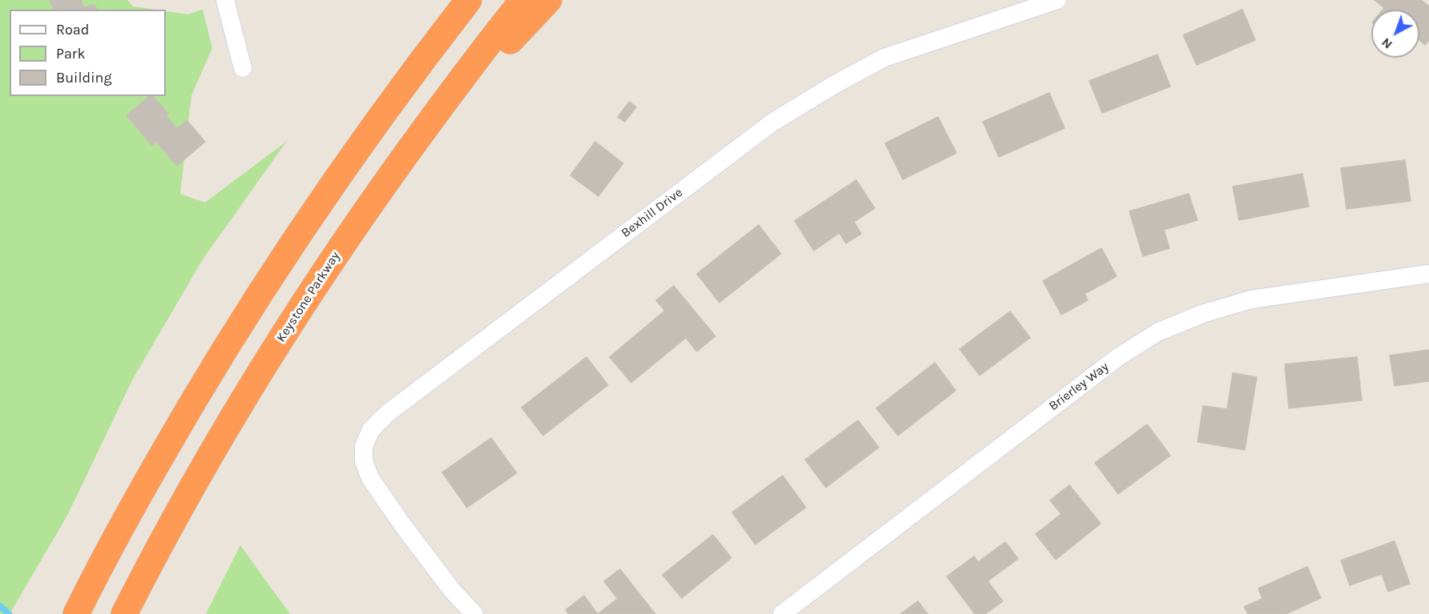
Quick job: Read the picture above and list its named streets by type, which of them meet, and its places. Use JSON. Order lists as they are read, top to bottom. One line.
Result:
{"streets":{"highway":["Keystone Parkway"],"street":["Bexhill Drive","Brierley Way"]},"legend":["Road","Park","Building"],"north":"bottom left"}
